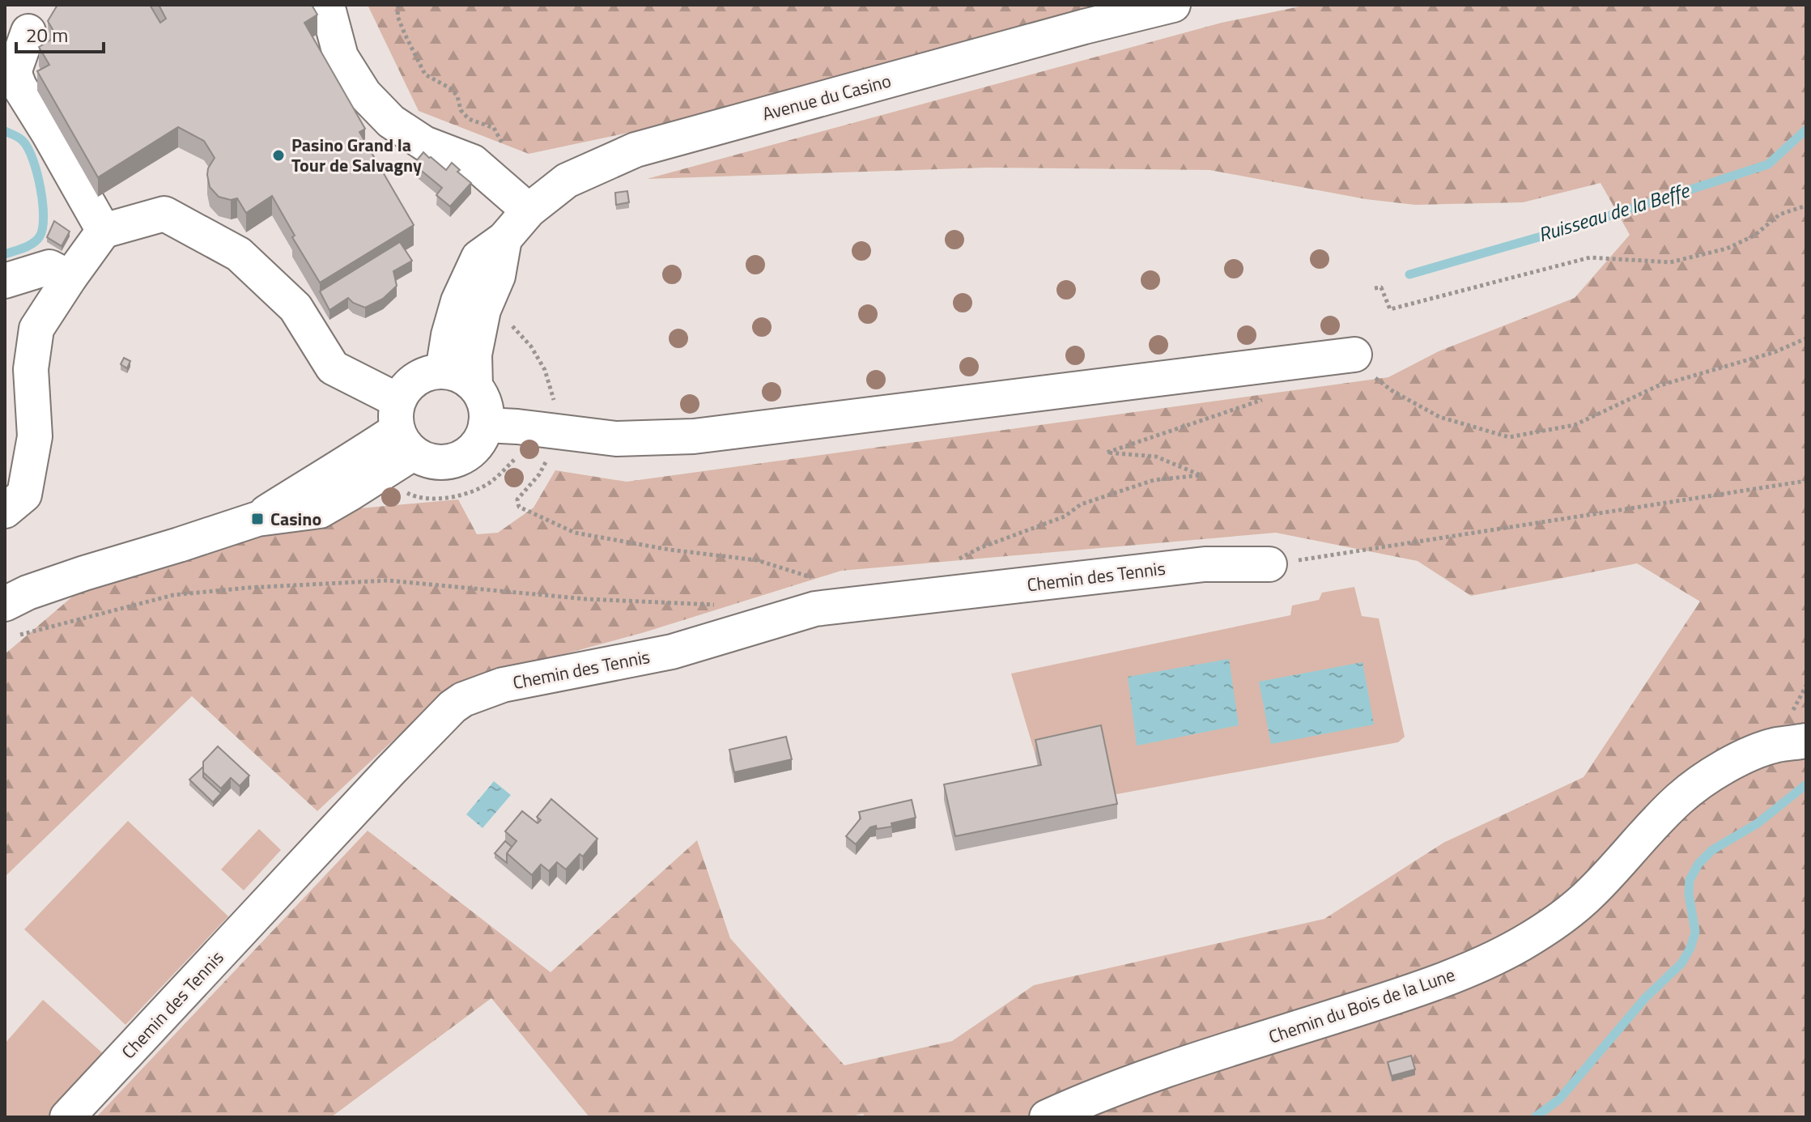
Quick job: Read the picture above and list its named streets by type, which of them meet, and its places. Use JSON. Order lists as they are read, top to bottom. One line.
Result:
{"streets":{"street":["Avenue du Casino","Chemin des Tennis","Chemin du Bois de la Lune"]},"water":["Ruisseau de la Beffe"],"places":{"other":["Pasino Grand la Tour de Salvagny"],"transit":["Casino"]},"scale_bar":"20 m"}
